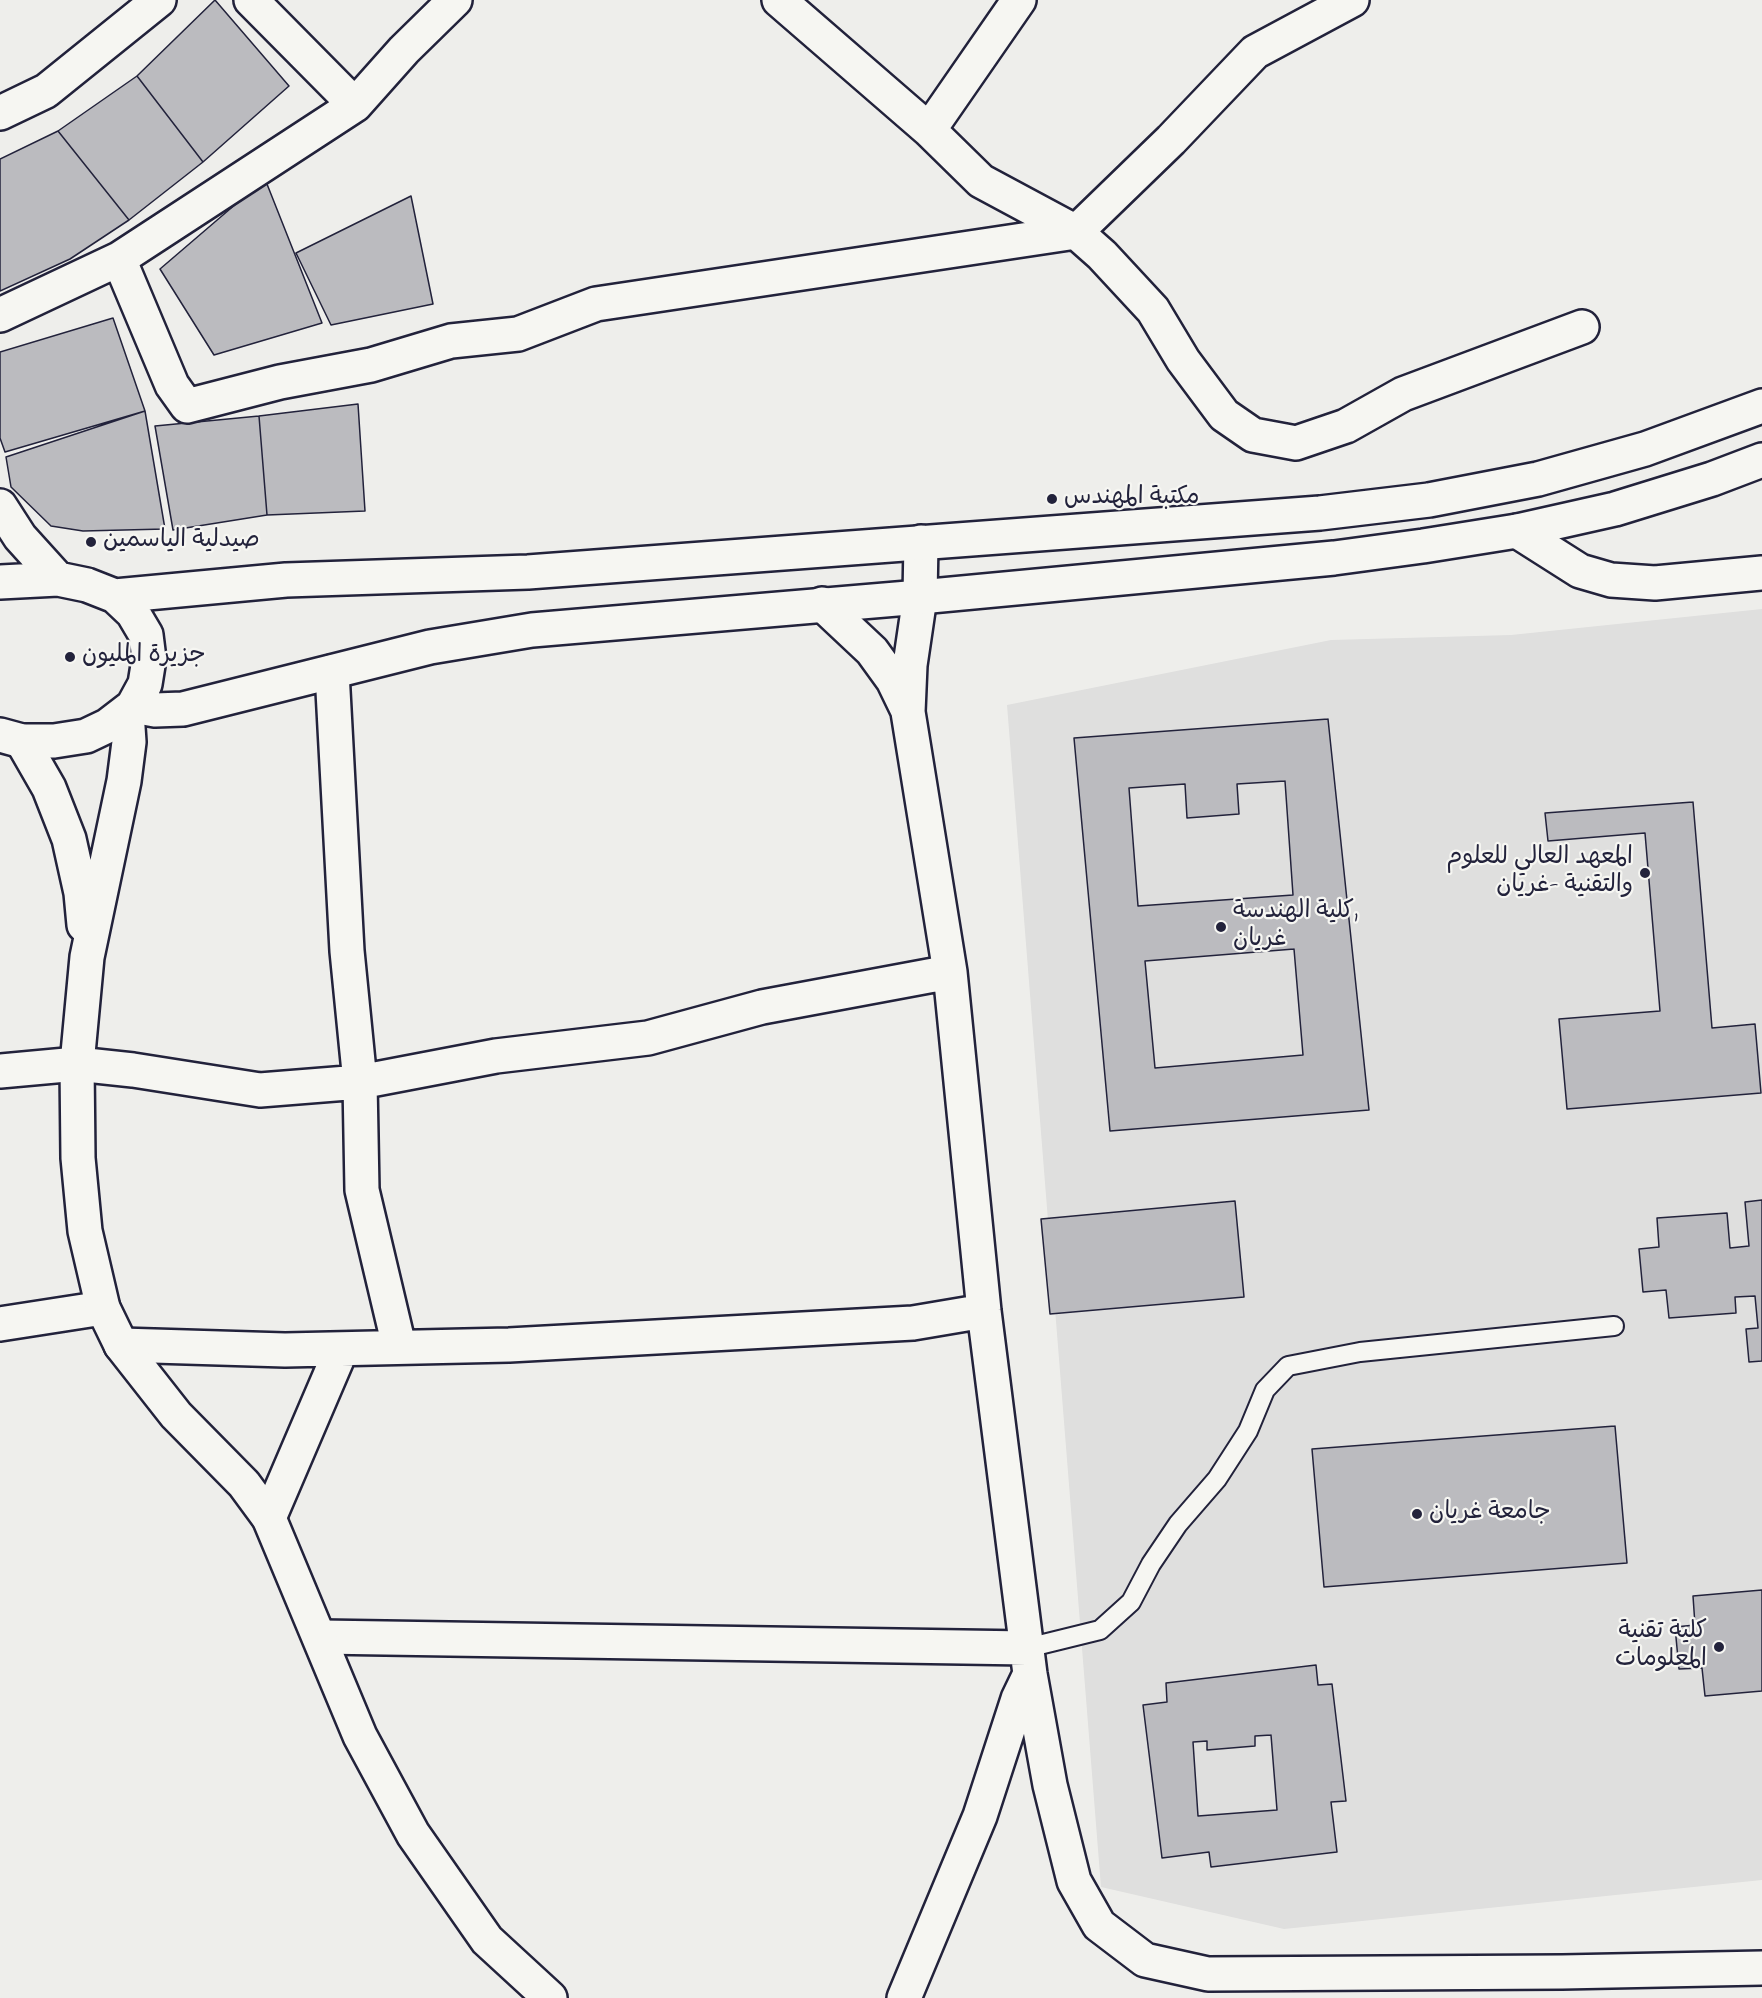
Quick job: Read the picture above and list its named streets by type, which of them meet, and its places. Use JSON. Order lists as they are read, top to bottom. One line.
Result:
{"places":["مكتبة المهندس","صيدلية الياسمين","جزيرة المليون","المعهد العالي للعلوم والتقنية -غريان","كلية الهندسة, غريان","جامعة غريان","كلية تقنية المعلومات"]}
